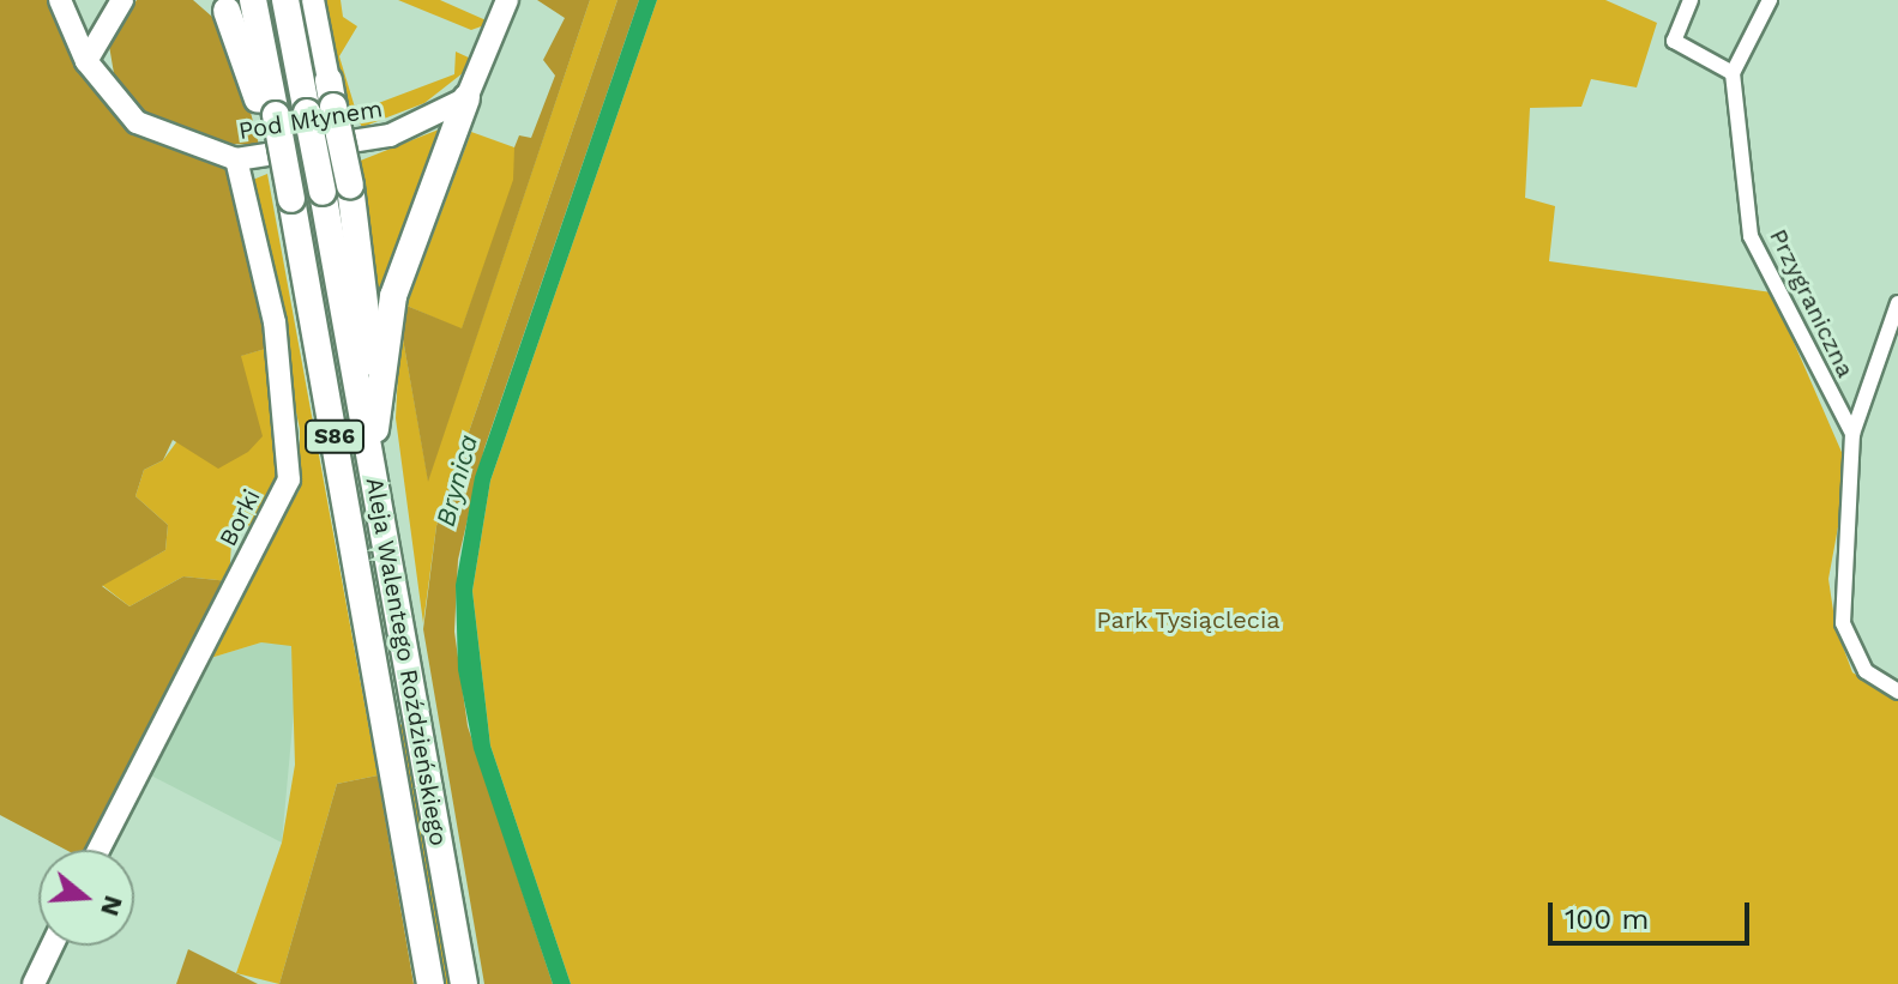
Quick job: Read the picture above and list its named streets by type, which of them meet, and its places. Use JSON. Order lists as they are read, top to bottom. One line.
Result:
{"streets":{"highway":["S86","Aleja Walentego Roździeńskiego"],"street":["Pod Młynem","Przygraniczna","Borki"]},"crossings":[["Pod Młynem","Borki"]],"water":["Brynica"],"parks":["Park Tysiąclecia"],"scale_bar":"100 m","north":"right"}
